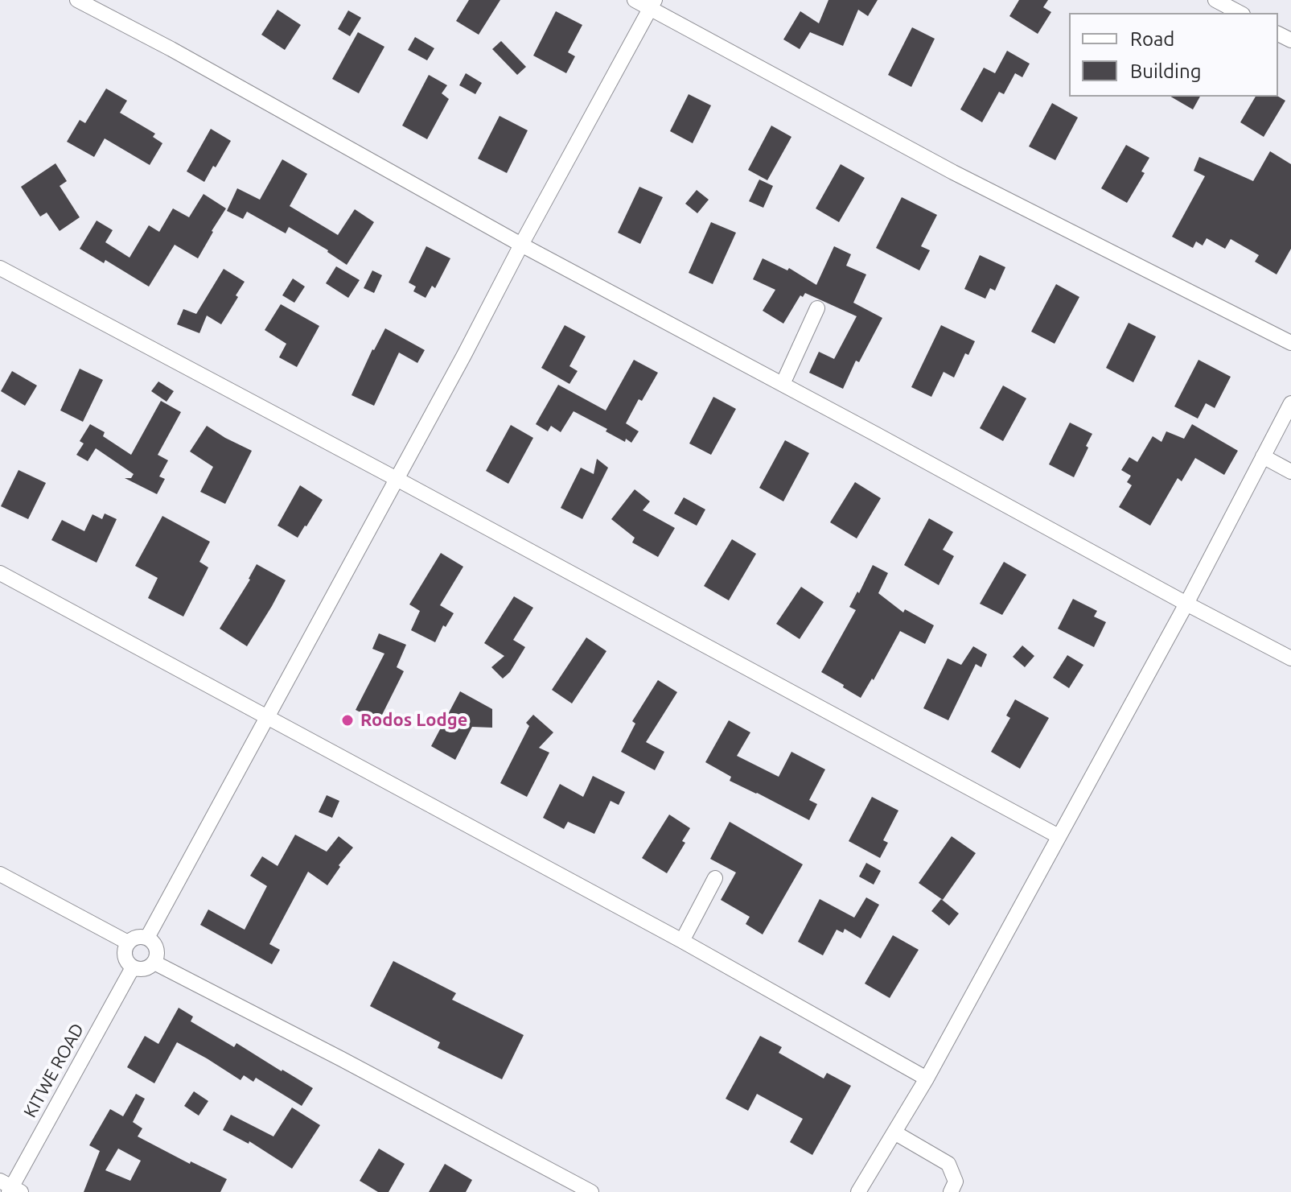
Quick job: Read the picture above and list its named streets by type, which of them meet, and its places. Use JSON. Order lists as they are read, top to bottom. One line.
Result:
{"streets":{"street":["KITWE ROAD"]},"places":["Rodos Lodge"],"legend":["Road","Building"]}
